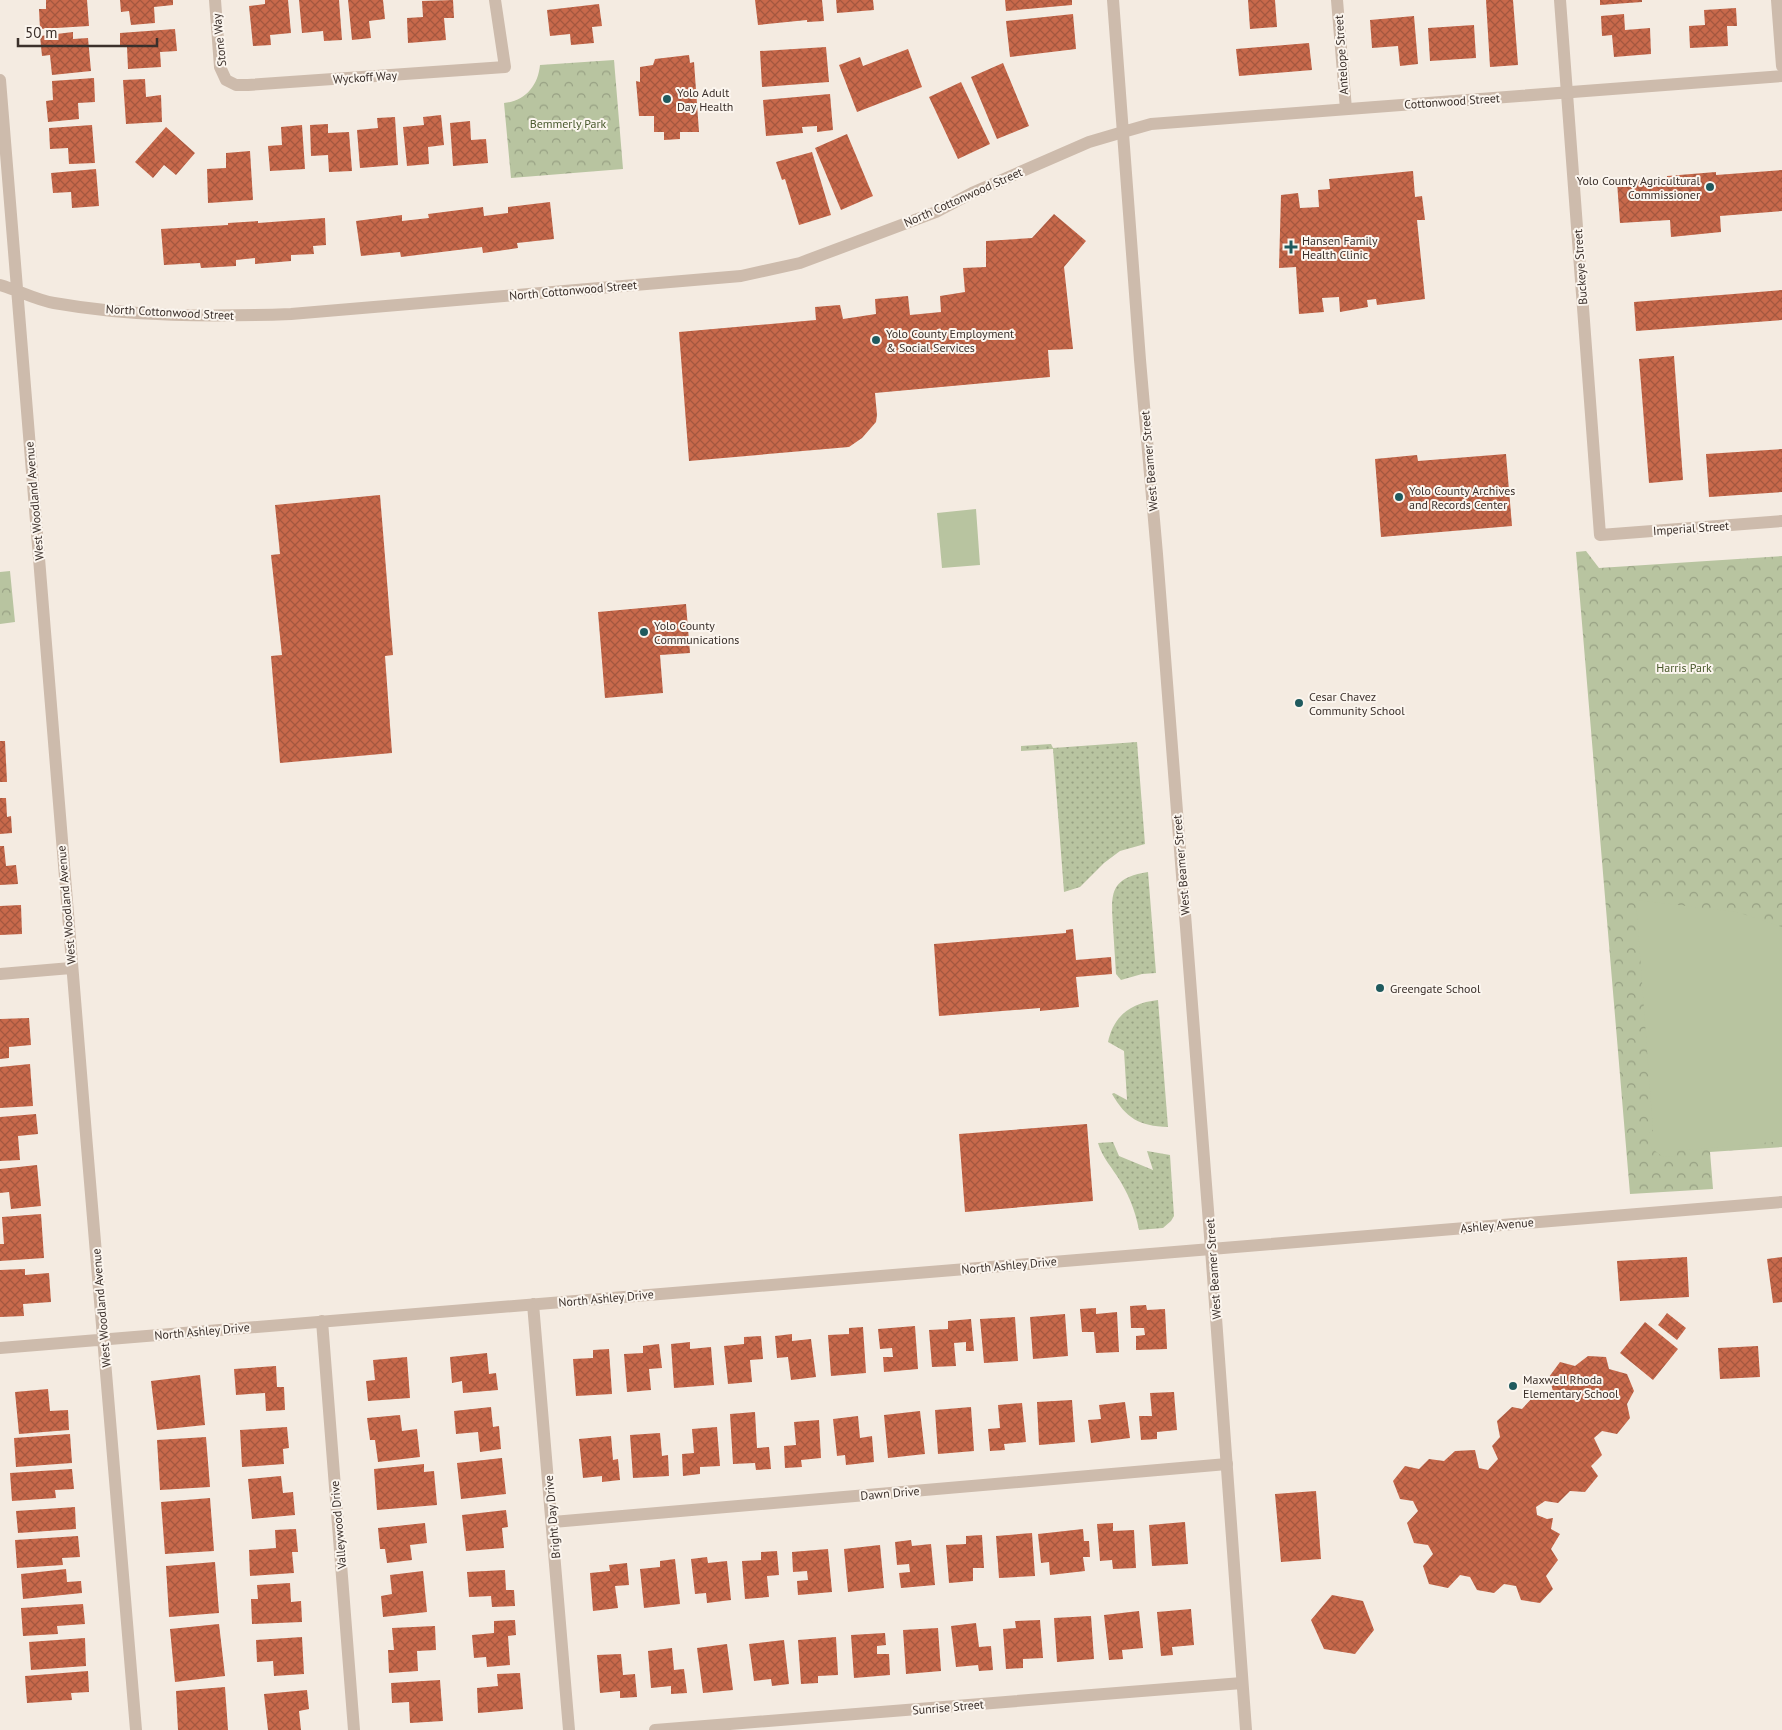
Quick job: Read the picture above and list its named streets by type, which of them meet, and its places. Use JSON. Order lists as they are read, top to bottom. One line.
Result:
{"streets":{"street":["Stone Way","Antelope Street","Wyckoff Way","Cottonwood Street","North Cottonwood Street","Buckeye Street","West Beamer Street","West Woodland Avenue","Imperial Street","Ashley Avenue","North Ashley Drive","Dawn Drive","Bright Day Drive","Valleywood Drive","Sunrise Street"]},"crossings":[["Stone Way","Wyckoff Way"],["Antelope Street","Cottonwood Street"],["Cottonwood Street","North Cottonwood Street"],["Cottonwood Street","Buckeye Street"],["Cottonwood Street","West Beamer Street"],["North Cottonwood Street","West Beamer Street"],["North Cottonwood Street","West Woodland Avenue"],["Buckeye Street","Imperial Street"],["West Beamer Street","Ashley Avenue"],["West Beamer Street","North Ashley Drive"],["West Beamer Street","Dawn Drive"],["West Beamer Street","Sunrise Street"],["West Woodland Avenue","North Ashley Drive"],["Ashley Avenue","North Ashley Drive"],["North Ashley Drive","Bright Day Drive"],["North Ashley Drive","Valleywood Drive"],["Dawn Drive","Bright Day Drive"]],"parks":["Bemmerly Park","Harris Park"],"places":{"other":["Yolo Adult Day Health","Yolo County Agricultural Commissioner","Yolo County Employment & Social Services","Yolo County Archives and Records Center","Yolo County Communications","Cesar Chavez Community School","Greengate School","Maxwell Rhoda Elementary School"],"health":["Hansen Family Health Clinic"]},"scale_bar":"50 m"}
